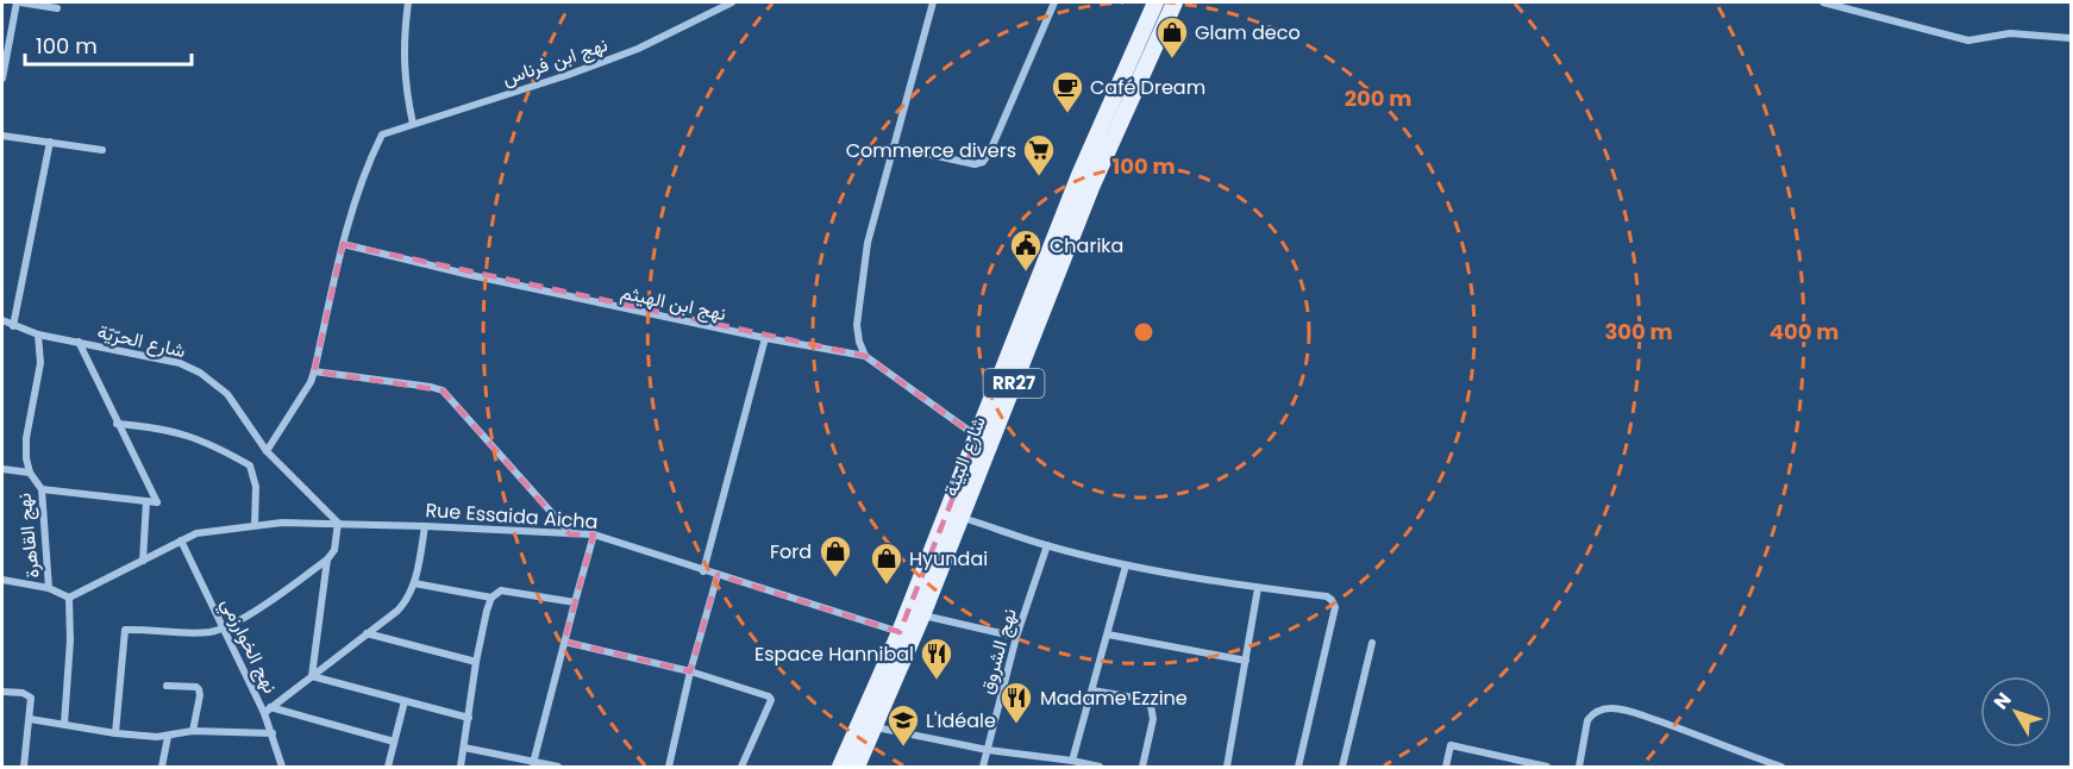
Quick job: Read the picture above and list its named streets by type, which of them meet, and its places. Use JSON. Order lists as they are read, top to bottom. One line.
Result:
{"streets":{"main road":["RR27","شارع البيئة"],"street":["نهج ابن فرناس","نهج ابن الهيثم","شارع الحرّيّة","Rue Essaida Aicha","نهج القاهرة","نهج الخوارزمي","نهج الشروق"]},"crossings":[["نهج ابن فرناس","نهج ابن الهيثم"],["نهج ابن الهيثم","شارع البيئة"],["شارع الحرّيّة","Rue Essaida Aicha"],["شارع الحرّيّة","نهج القاهرة"],["شارع البيئة","Rue Essaida Aicha"],["Rue Essaida Aicha","نهج القاهرة"],["Rue Essaida Aicha","نهج الخوارزمي"]],"places":{"shop":["Glam deco","Ford","Hyundai"],"cafe":["Café Dream"],"supermarket":["Commerce divers"],"public building":["Charika"],"restaurant":["Espace Hannibal","Madame Ezzine"],"school or university":["L'Idéale"]},"scale_bar":"100 m","north":"top left","rings":["200 m","100 m","300 m","400 m"]}
